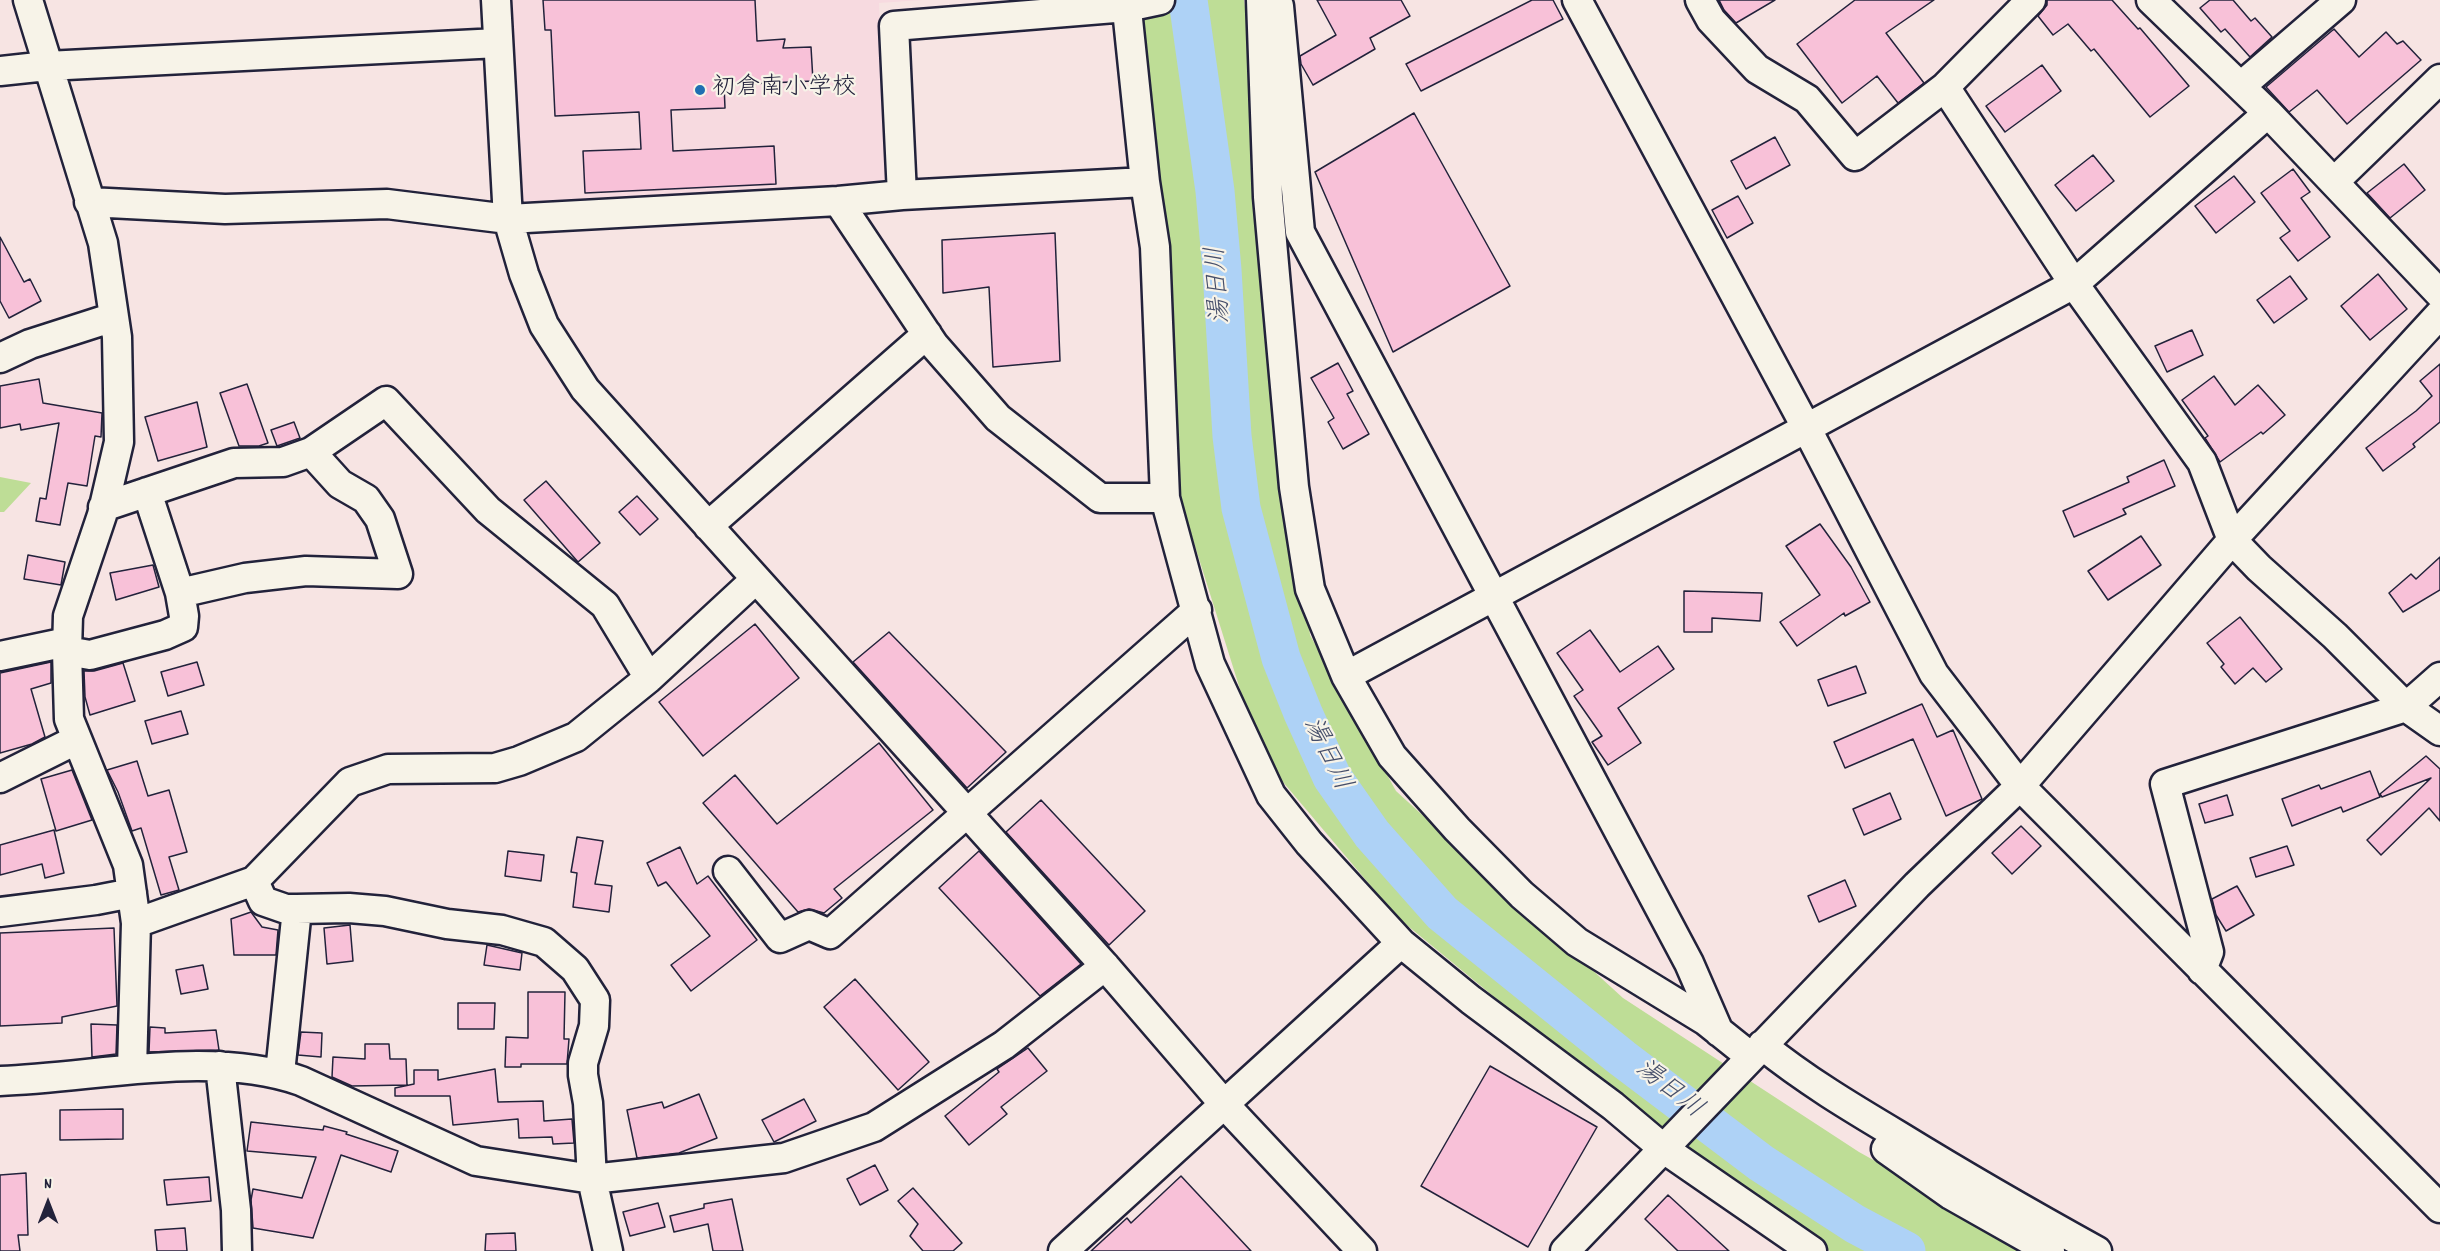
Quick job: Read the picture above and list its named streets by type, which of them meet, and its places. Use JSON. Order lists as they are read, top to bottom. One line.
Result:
{"water":["湯日川"],"places":["初倉南小学校"],"north":"top"}
